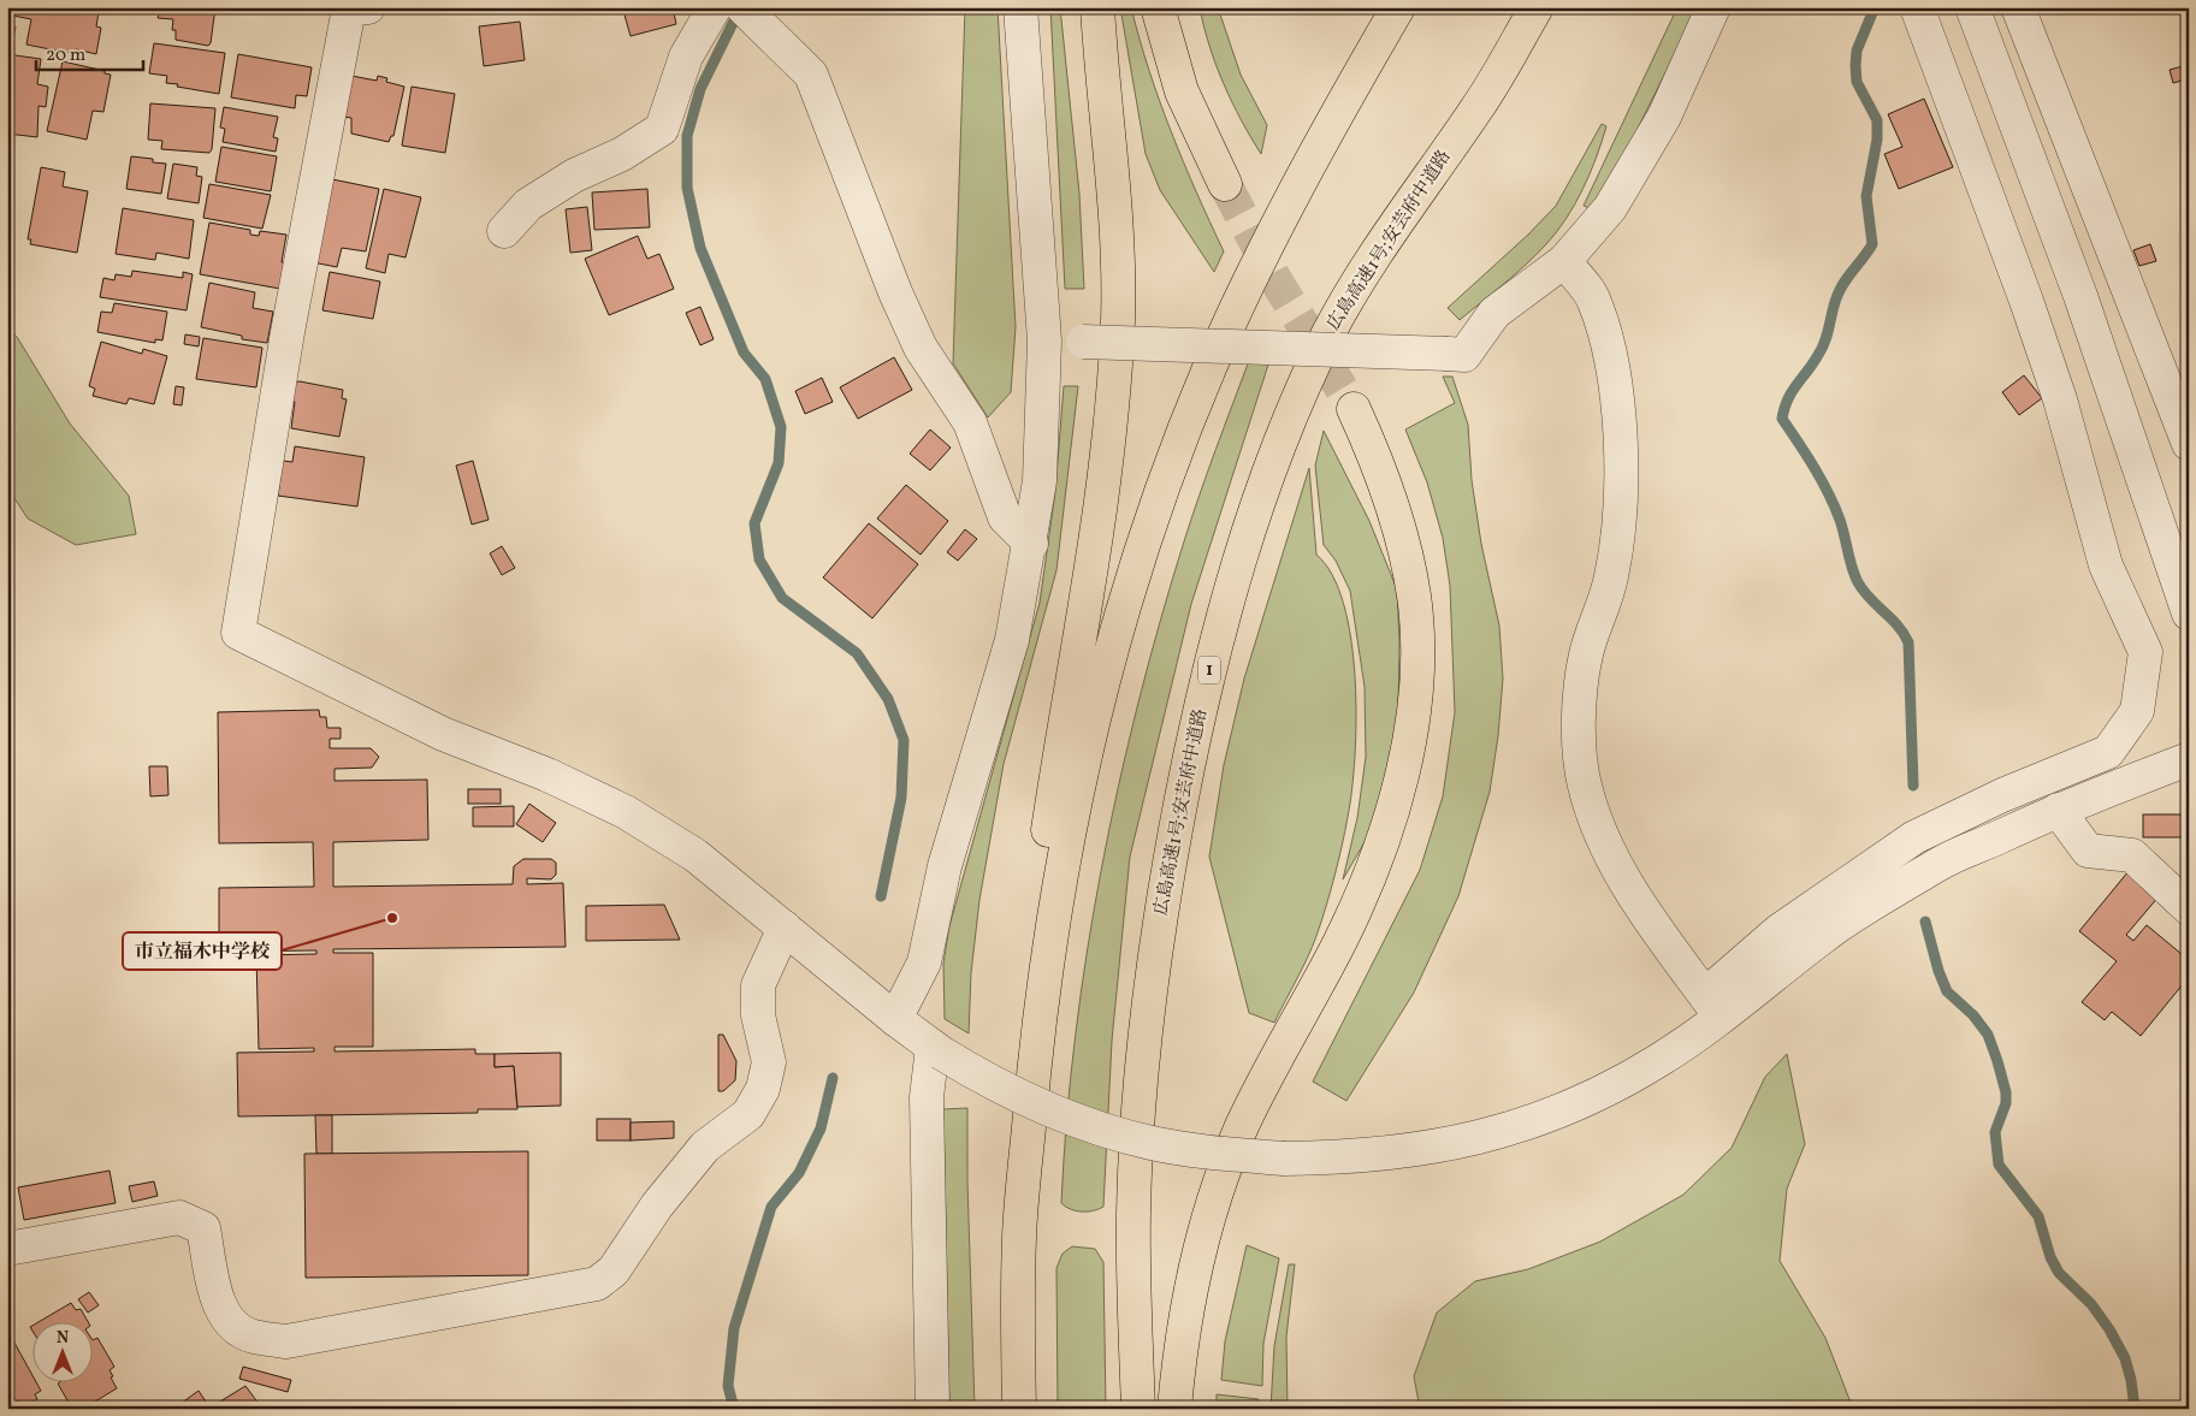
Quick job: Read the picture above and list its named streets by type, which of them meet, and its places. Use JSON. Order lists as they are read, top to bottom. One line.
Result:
{"streets":{"highway":["広島高速1号;安芸府中道路","1"]},"places":["市立福木中学校"],"scale_bar":"20 m","north":"top"}
